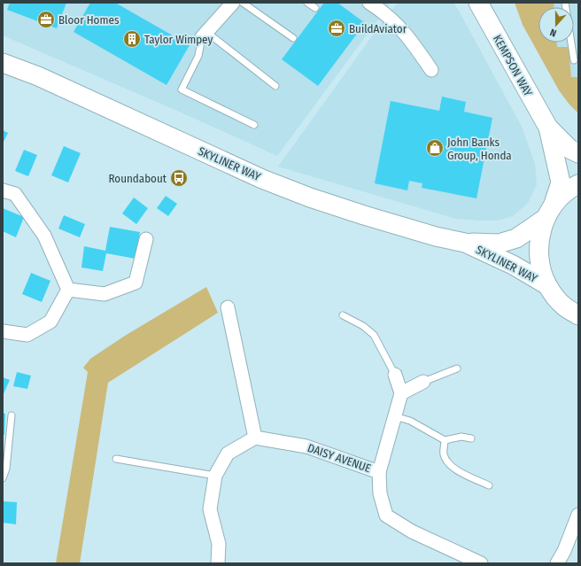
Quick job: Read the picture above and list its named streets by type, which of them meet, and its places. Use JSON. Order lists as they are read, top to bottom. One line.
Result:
{"streets":{"street":["KEMPSON WAY","SKYLINER WAY","DAISY AVENUE"]},"crossings":[["KEMPSON WAY","SKYLINER WAY"]],"places":{"office":["Bloor Homes","BuildAviator"],"building":["Taylor Wimpey"],"shop":["John Banks Group, Honda"],"bus stop":["Roundabout"]},"north":"bottom"}
